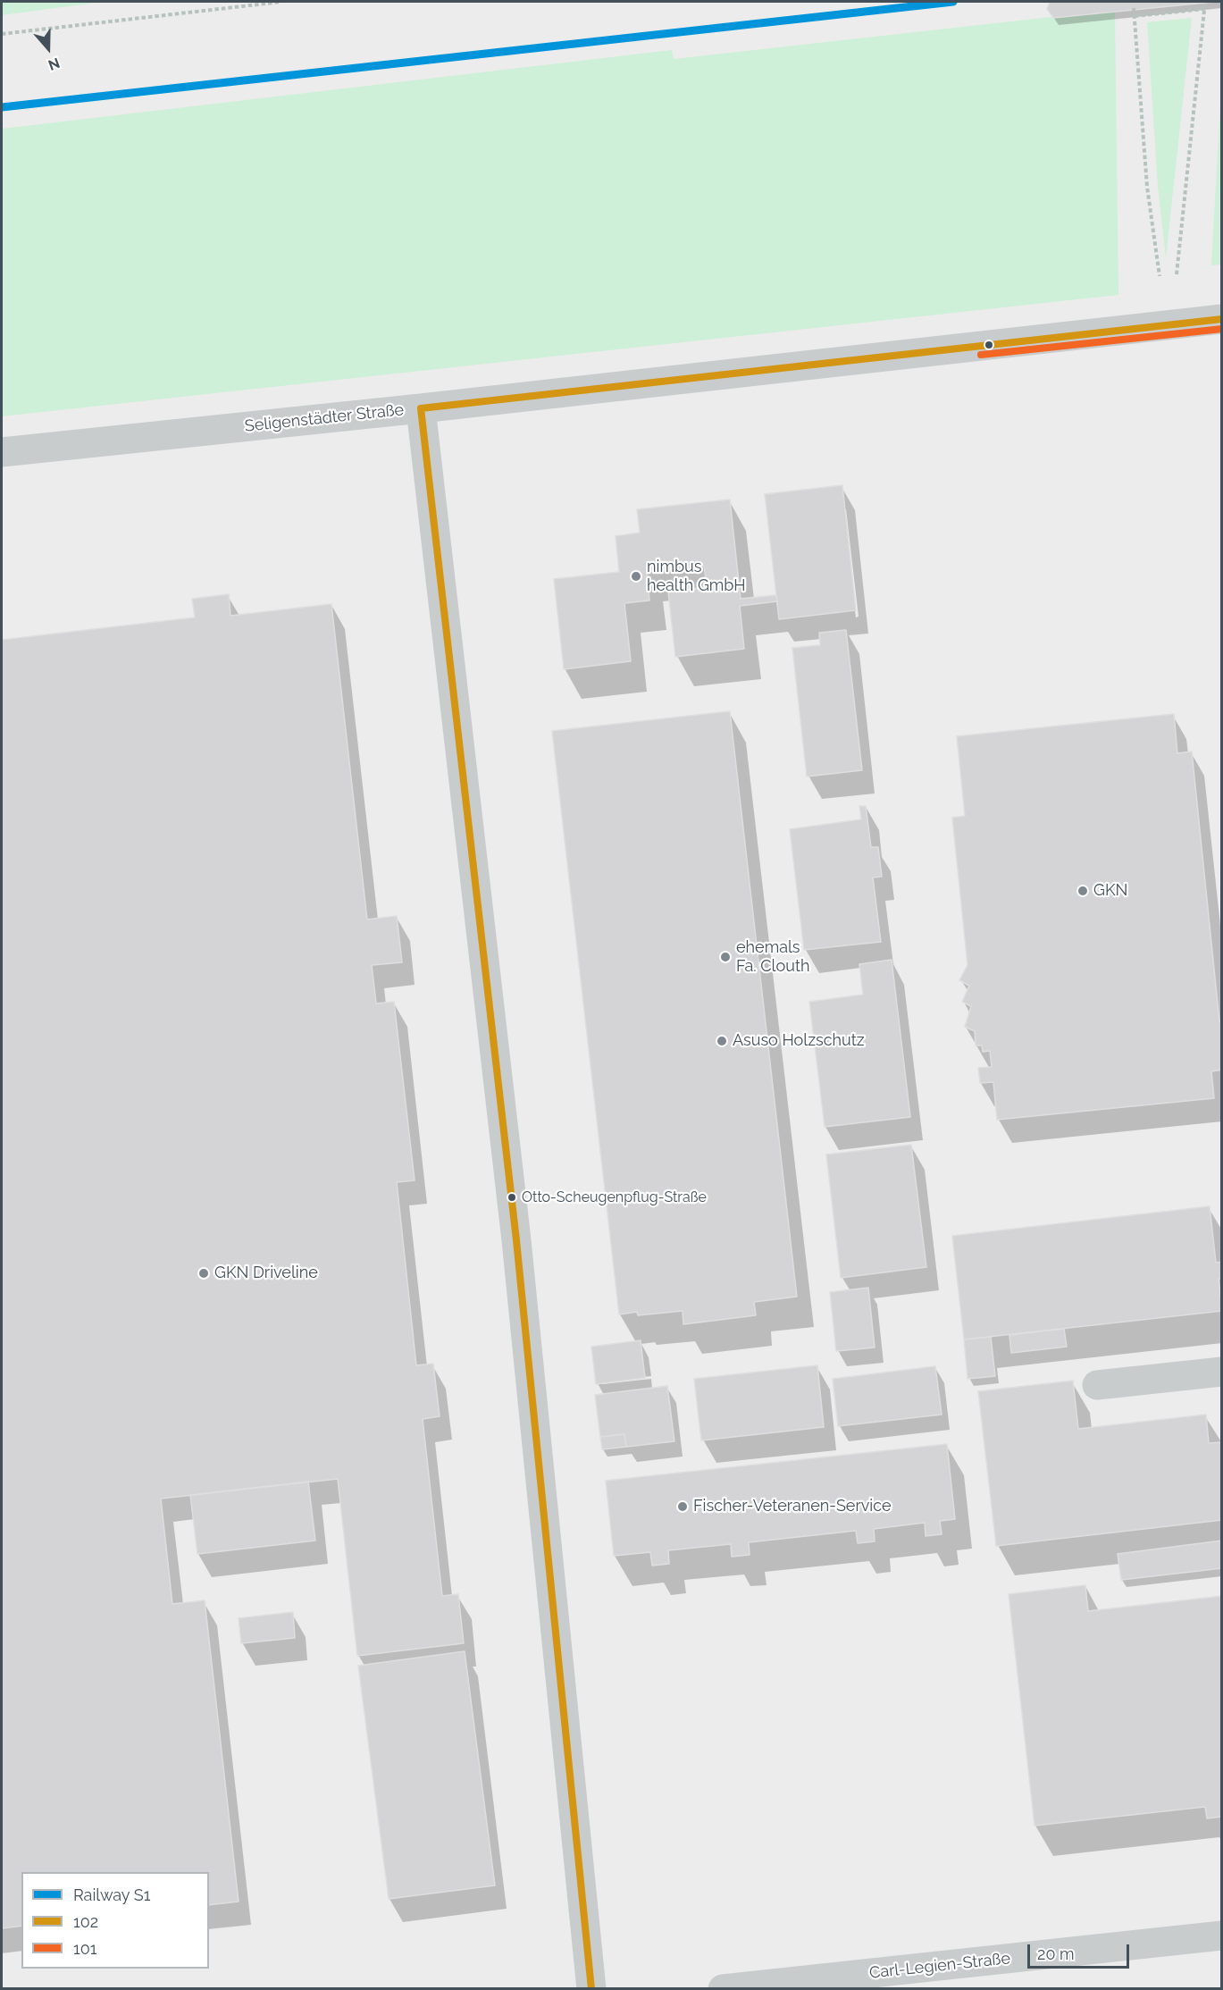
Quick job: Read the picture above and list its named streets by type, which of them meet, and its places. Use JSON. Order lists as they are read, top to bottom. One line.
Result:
{"streets":{"street":["Seligenstädter Straße","Carl-Legien-Straße"]},"places":["nimbus health GmbH","GKN","ehemals Fa. Clouth","Asuso Holzschutz","Otto-Scheugenpflug-Straße","GKN Driveline","Fischer-Veteranen-Service"],"lines":["rail line S1","transit line 102","transit line 101"],"legend":["Railway S1","102","101"],"scale_bar":"20 m","north":"bottom"}
